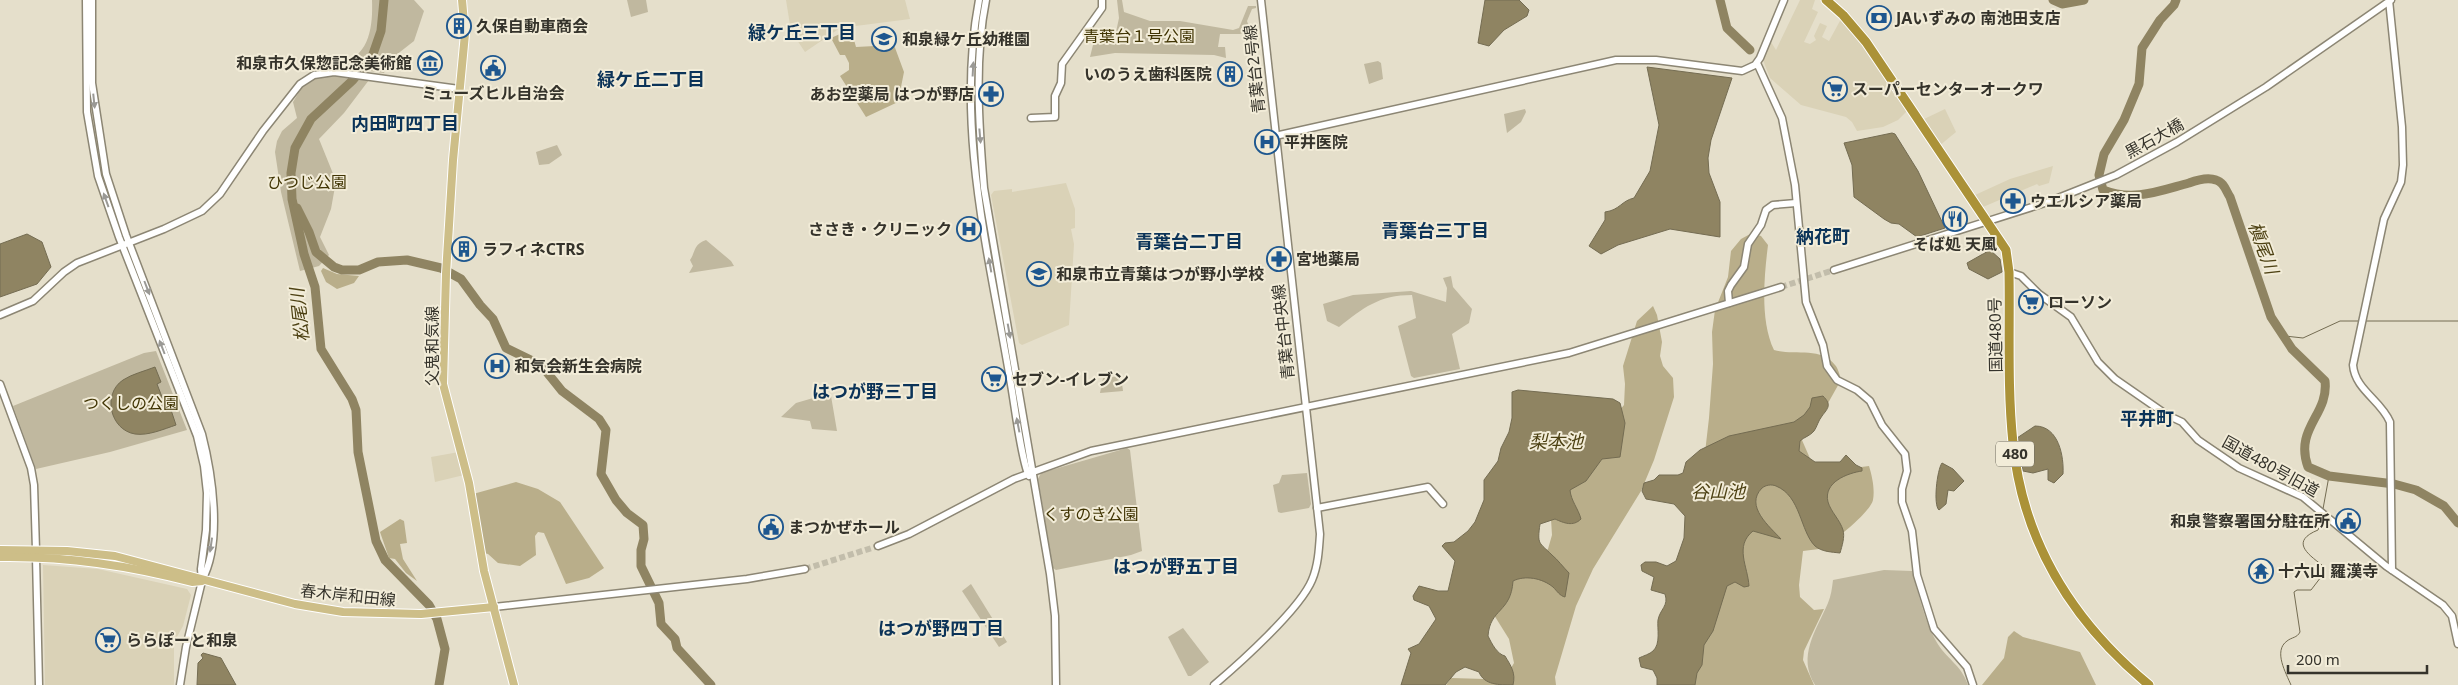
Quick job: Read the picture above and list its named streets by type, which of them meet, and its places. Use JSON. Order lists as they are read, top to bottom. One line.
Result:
{"streets":{"highway":["国道480号","480"],"main road":["父鬼和気線","春木岸和田線"],"street":["青葉台2号線","黒石大橋","青葉台中央線","国道480号旧道"]},"crossings":[["青葉台2号線","青葉台中央線"],["黒石大橋","国道480号"],["国道480号","国道480号旧道"],["父鬼和気線","春木岸和田線"]],"districts":["緑ケ丘三丁目","緑ケ丘二丁目","内田町四丁目","青葉台三丁目","納花町","青葉台二丁目","はつが野三丁目","平井町","はつが野五丁目","はつが野四丁目"],"water":["槇尾川","松尾川","梨本池","谷山池"],"parks":["青葉台１号公園","ひつじ公園","つくしの公園","くすのき公園"],"places":{"bank":["JAいずみの 南池田支店"],"building":["久保自動車商会","いのうえ歯科医院","ラフィネCTRS"],"school or university":["和泉緑ケ丘幼稚園","和泉市立青葉はつが野小学校"],"museum":["和泉市久保惣記念美術館"],"public building":["ミューズヒル自治会","和泉警察署国分駐在所","まつかぜホール"],"supermarket":["スーパーセンターオークワ","ローソン","セブン-イレブン","ららぽーと和泉"],"pharmacy":["あお空薬局 はつが野店","ウエルシア薬局","宮地薬局"],"hospital":["平井医院","ささき・クリニック","和気会新生会病院"],"restaurant":["そば処 天風"],"temple":["十六山 羅漢寺"]},"scale_bar":"200 m"}
